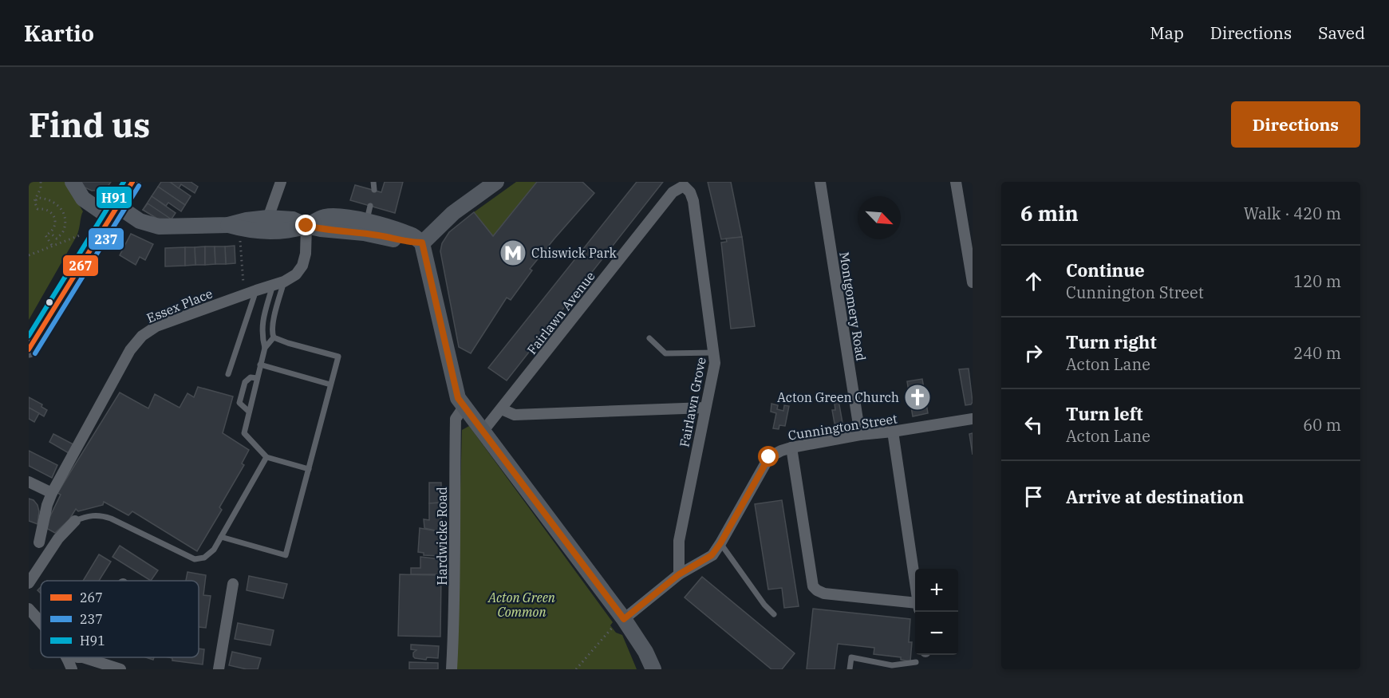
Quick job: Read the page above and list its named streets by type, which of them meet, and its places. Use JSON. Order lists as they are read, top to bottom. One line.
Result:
{"streets":{"street":["Essex Place","Montgomery Road","Fairlawn Avenue","Fairlawn Grove","Cunnington Street","Hardwicke Road"]},"crossings":[["Montgomery Road","Cunnington Street"],["Fairlawn Avenue","Fairlawn Grove"],["Fairlawn Grove","Cunnington Street"]],"parks":["Acton Green Common"],"places":{"metro station":["Chiswick Park"],"church":["Acton Green Church"]},"lines":["transit line 267","transit line H91","transit line 237"],"legend":["267","237","H91"],"north":"bottom right","page":{"header":"Kartio","nav":["Map","Directions","Saved"],"buttons":"Directions","title":"Find us","heading":["6 min","Walk · 420 m"],"list":[["Continue","Cunnington Street","120 m"],["Turn right","Acton Lane","240 m"],["Turn left","Acton Lane","60 m"],"Arrive at destination"],"map_buttons":["+","−"]}}
